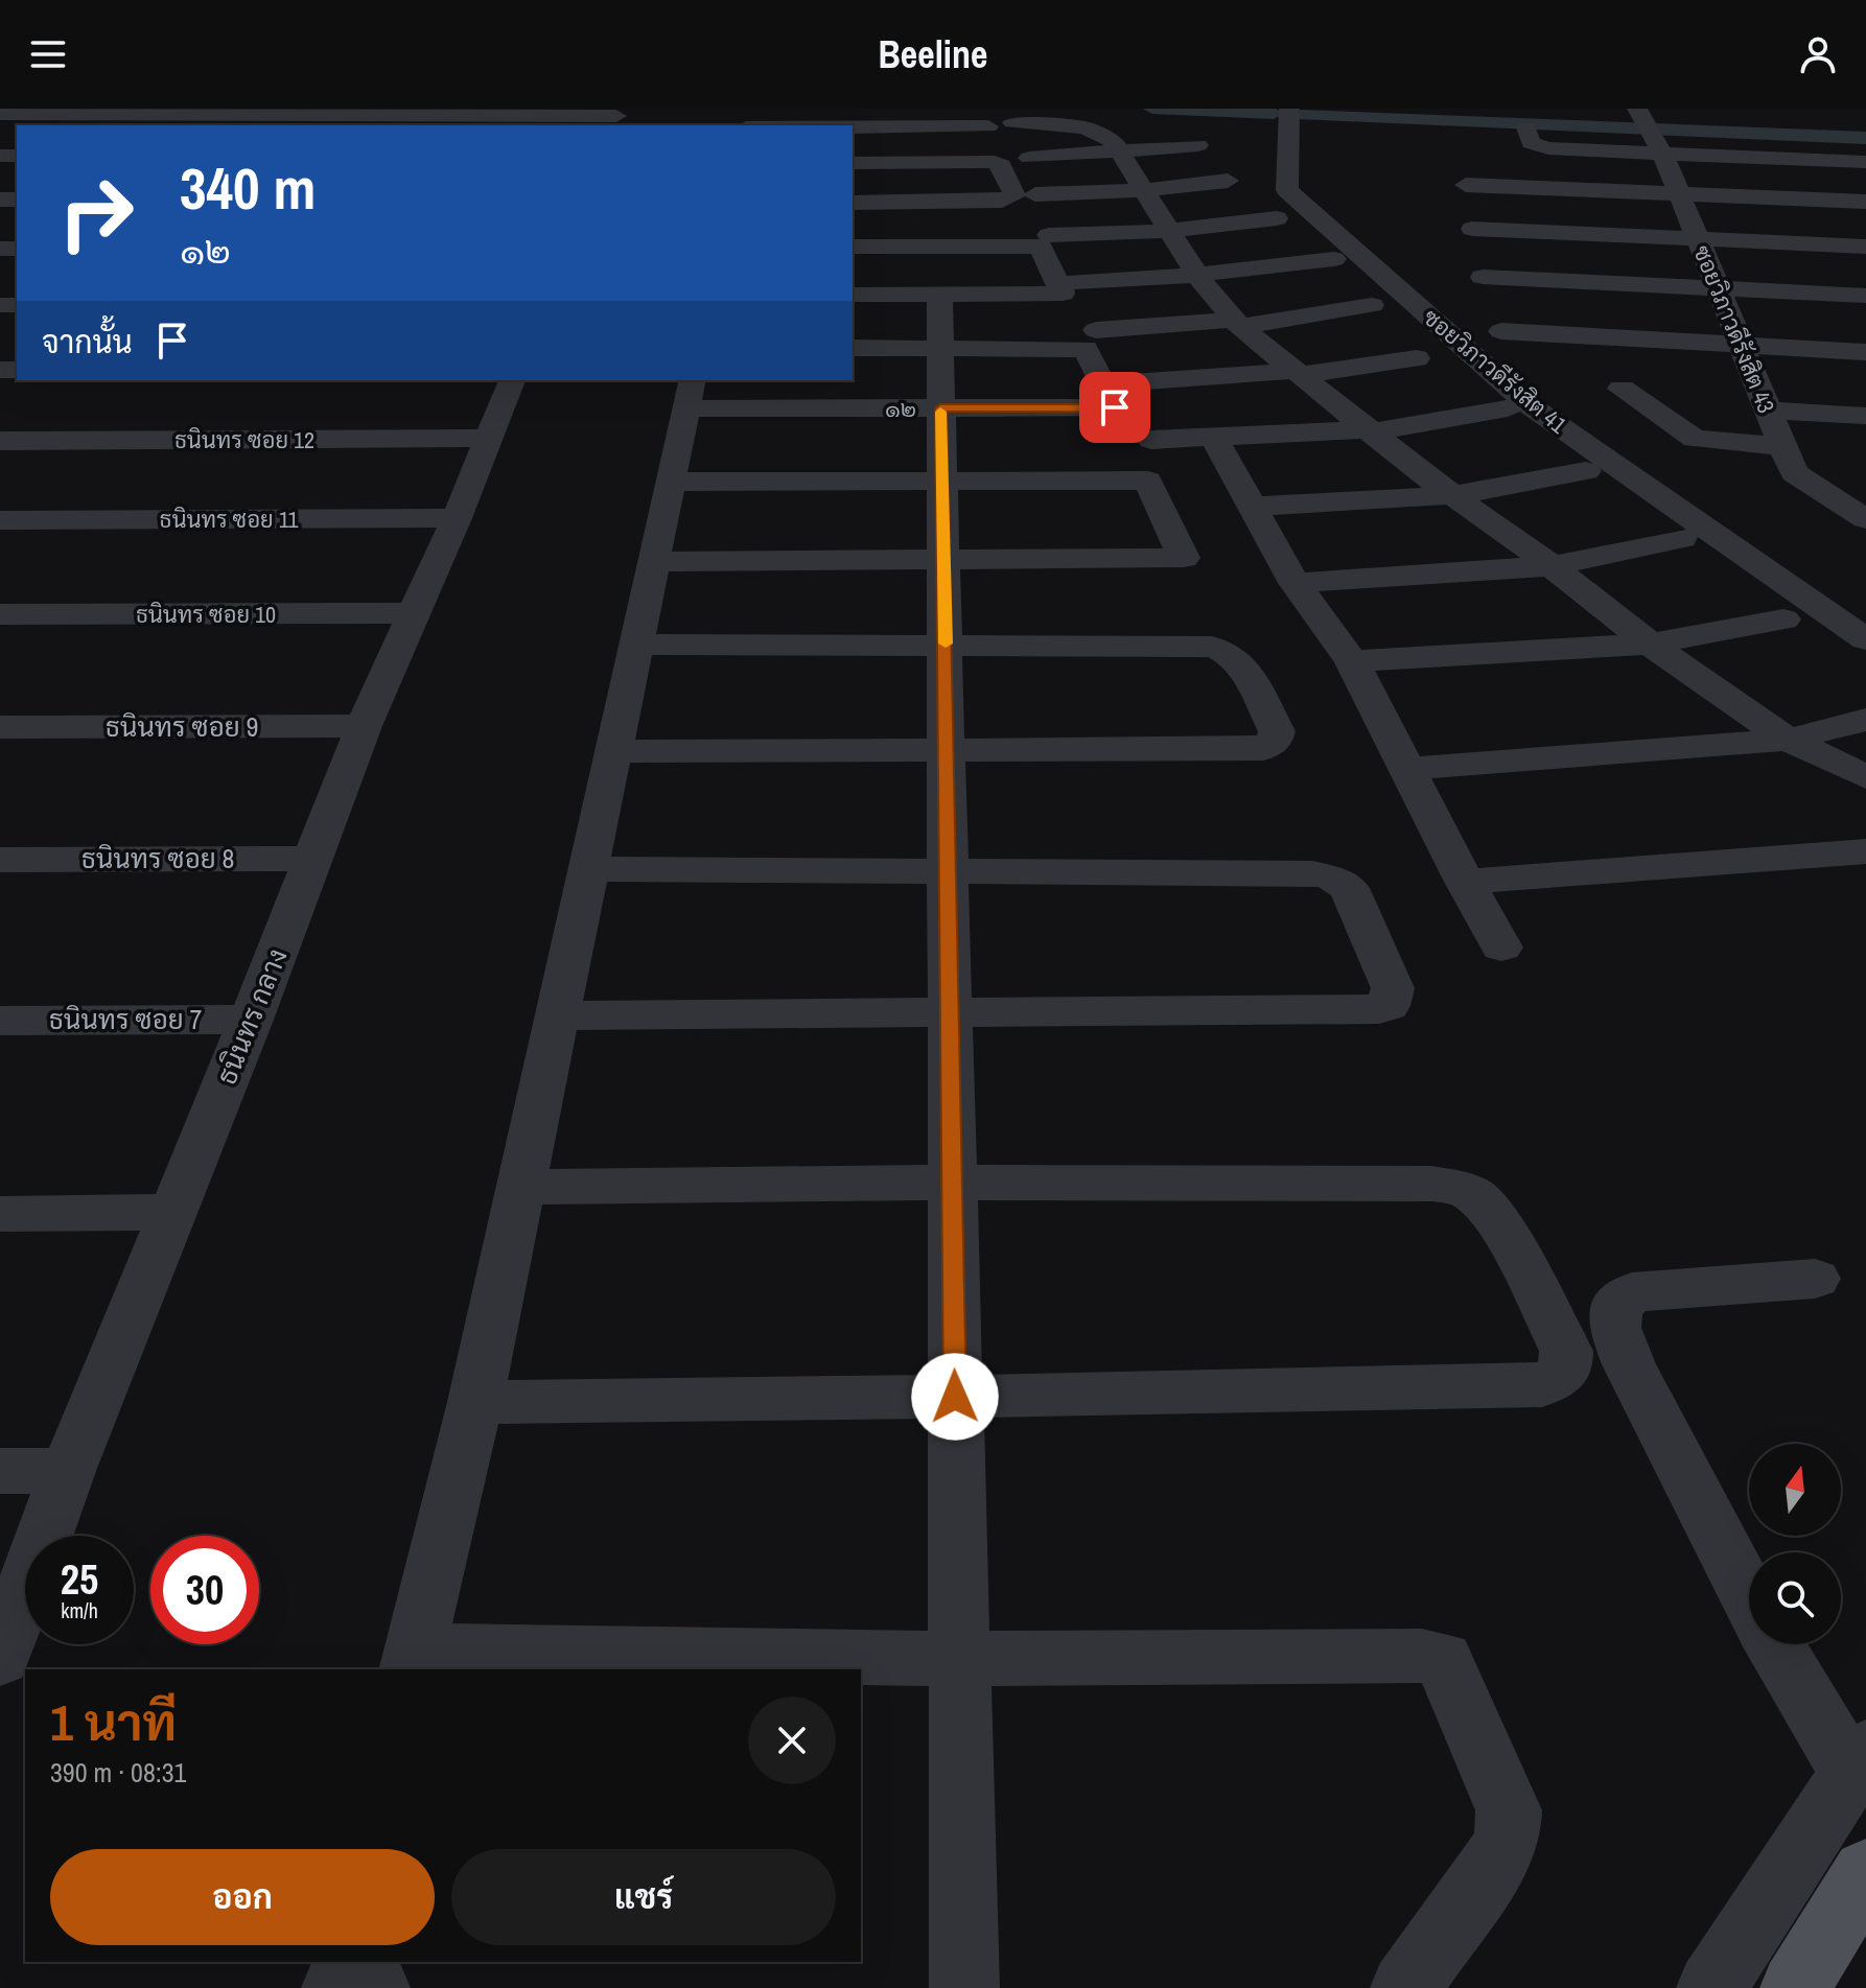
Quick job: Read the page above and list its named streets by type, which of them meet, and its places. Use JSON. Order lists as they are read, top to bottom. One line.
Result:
{"streets":{"street":["ซอยวิภาวดีรังสิต 43","ซอยวิภาวดีรังสิต 41","๑๒","ธนินทร ซอย 12","ธนินทร ซอย 11","ธนินทร ซอย 10","ธนินทร ซอย 9","ธนินทร ซอย 8","ธนินทร กลาง","ธนินทร ซอย 7"]},"crossings":[["ธนินทร ซอย 12","ธนินทร กลาง"],["ธนินทร ซอย 11","ธนินทร กลาง"],["ธนินทร ซอย 10","ธนินทร กลาง"],["ธนินทร ซอย 9","ธนินทร กลาง"],["ธนินทร ซอย 8","ธนินทร กลาง"],["ธนินทร กลาง","ธนินทร ซอย 7"]],"north":"top","page":{"header":"Beeline","turn":["340 m","๑๒"],"then":"จากนั้น","speed":"25 km/h","limit":"30","heading":["1 นาที","390 m · 08:31"],"buttons":["ออก","แชร์"]}}
